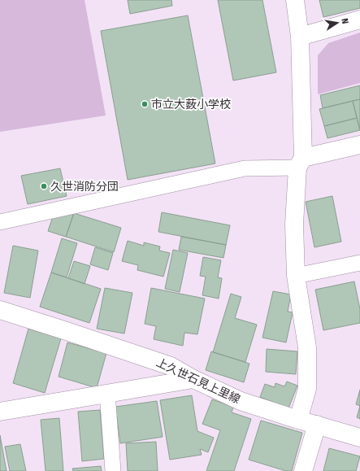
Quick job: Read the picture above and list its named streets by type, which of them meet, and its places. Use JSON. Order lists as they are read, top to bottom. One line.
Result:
{"streets":{"street":["上久世石見上里線"]},"places":["市立大薮小学校","久世消防分団"],"north":"right"}
